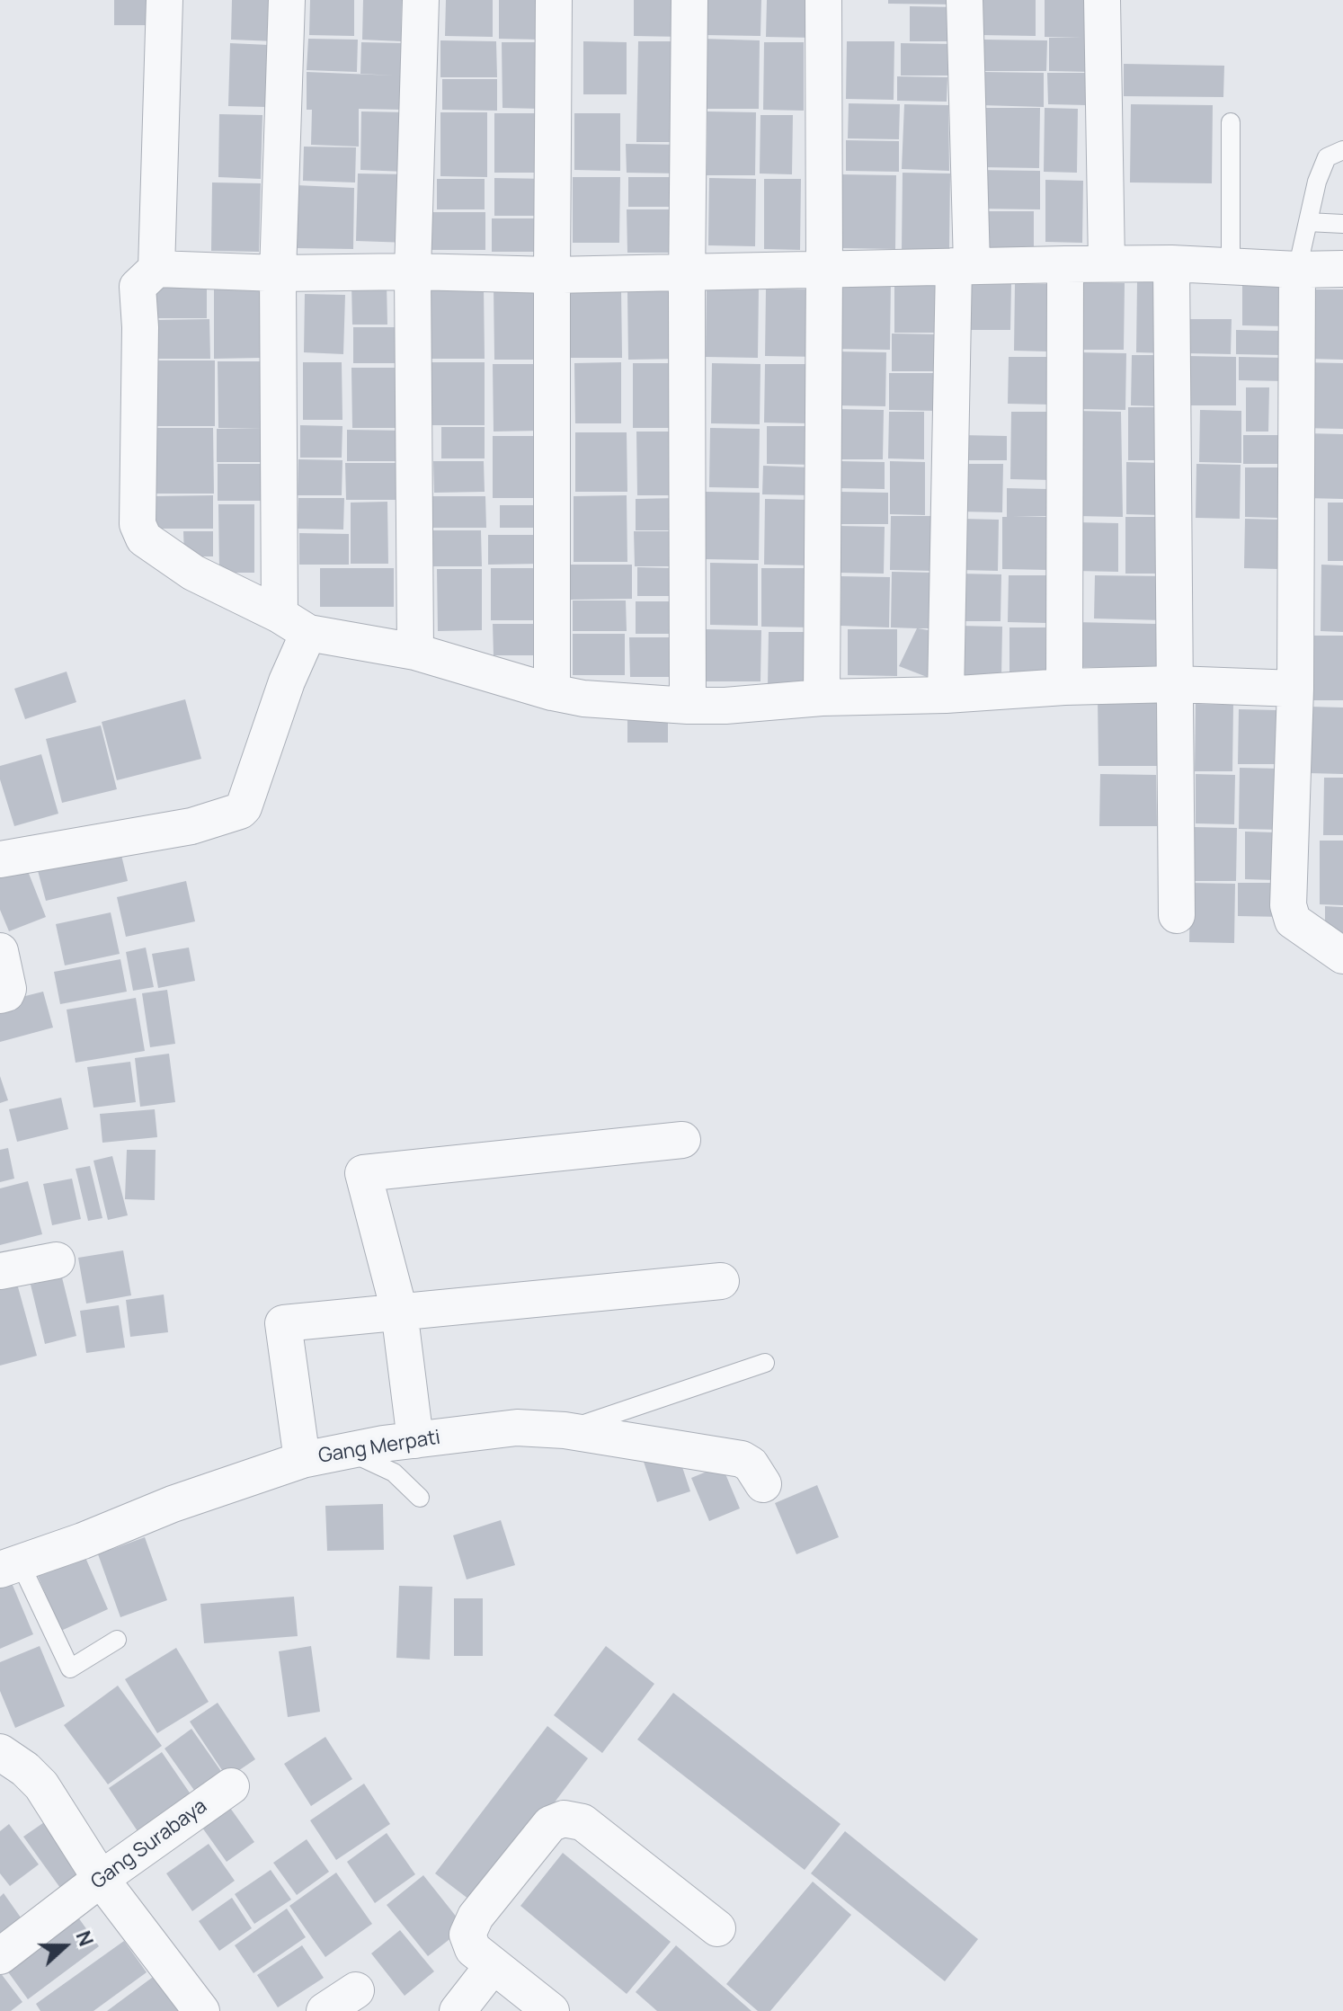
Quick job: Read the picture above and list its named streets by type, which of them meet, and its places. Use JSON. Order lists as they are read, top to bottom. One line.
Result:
{"streets":{"street":["Gang Merpati","Gang Surabaya"]},"north":"right"}
